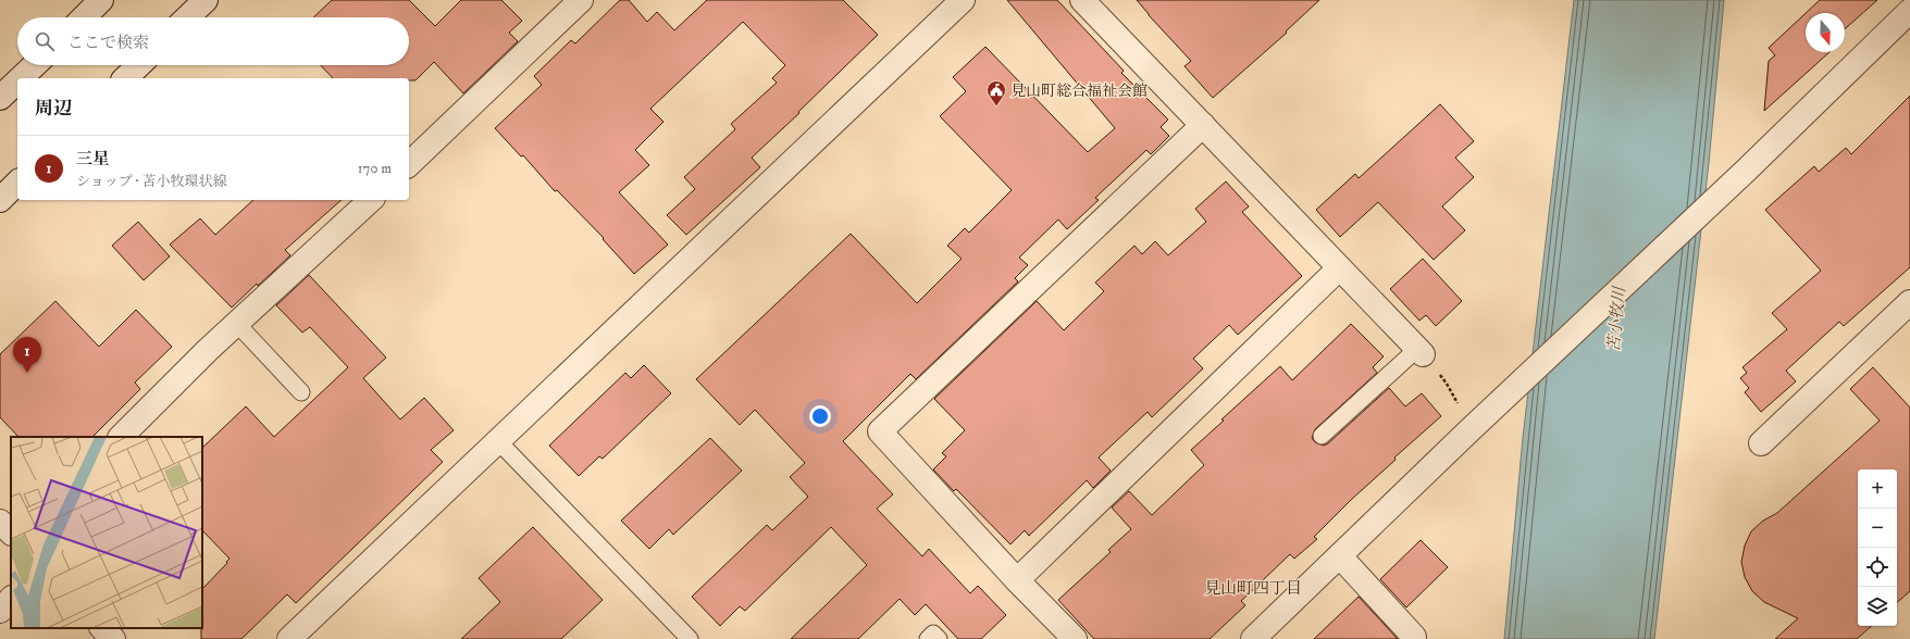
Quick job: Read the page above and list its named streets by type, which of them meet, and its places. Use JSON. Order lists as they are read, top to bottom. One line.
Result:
{"districts":["見山町四丁目"],"water":["苫小牧川"],"places":{"public building":["見山町総合福祉会館"]},"north":"bottom","page":{"search":"ここで検索","heading":"周辺","list":[{"mark":"1","name":"三星","note":"ショップ · 苫小牧環状線","value":"170 m"}],"pins":"1","map_buttons":["+","−"]}}
